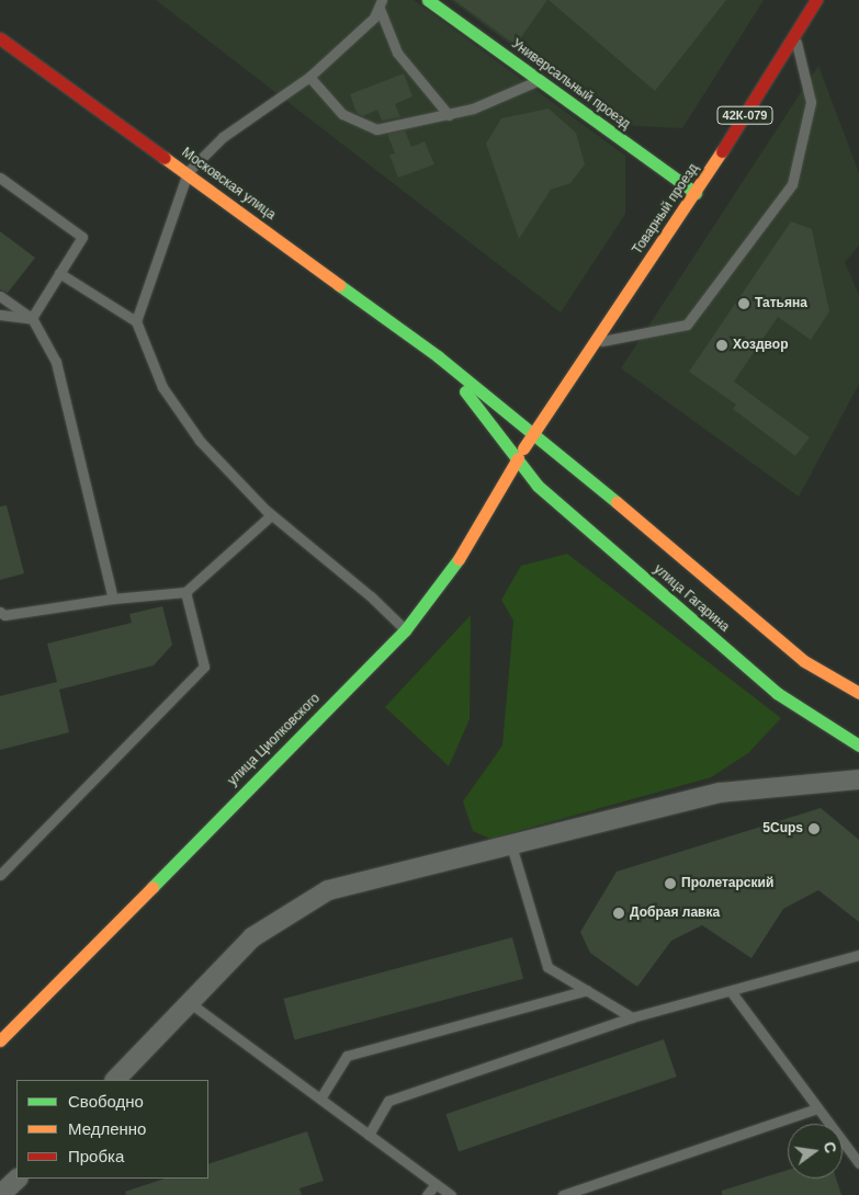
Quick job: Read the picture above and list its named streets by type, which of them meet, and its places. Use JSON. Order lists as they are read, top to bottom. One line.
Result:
{"streets":{"main road":["Универсальный проезд","42К-079","Московская улица","Товарный проезд","улица Гагарина","улица Циолковского"]},"crossings":[["Универсальный проезд","Товарный проезд"],["Московская улица","Товарный проезд"],["Московская улица","улица Гагарина"],["Московская улица","улица Циолковского"],["Товарный проезд","улица Гагарина"],["Товарный проезд","улица Циолковского"],["улица Гагарина","улица Циолковского"]],"places":["Татьяна","Хоздвор","5Cups","Пролетарский","Добрая лавка"],"legend":["Свободно","Медленно","Пробка"],"north":"right"}
